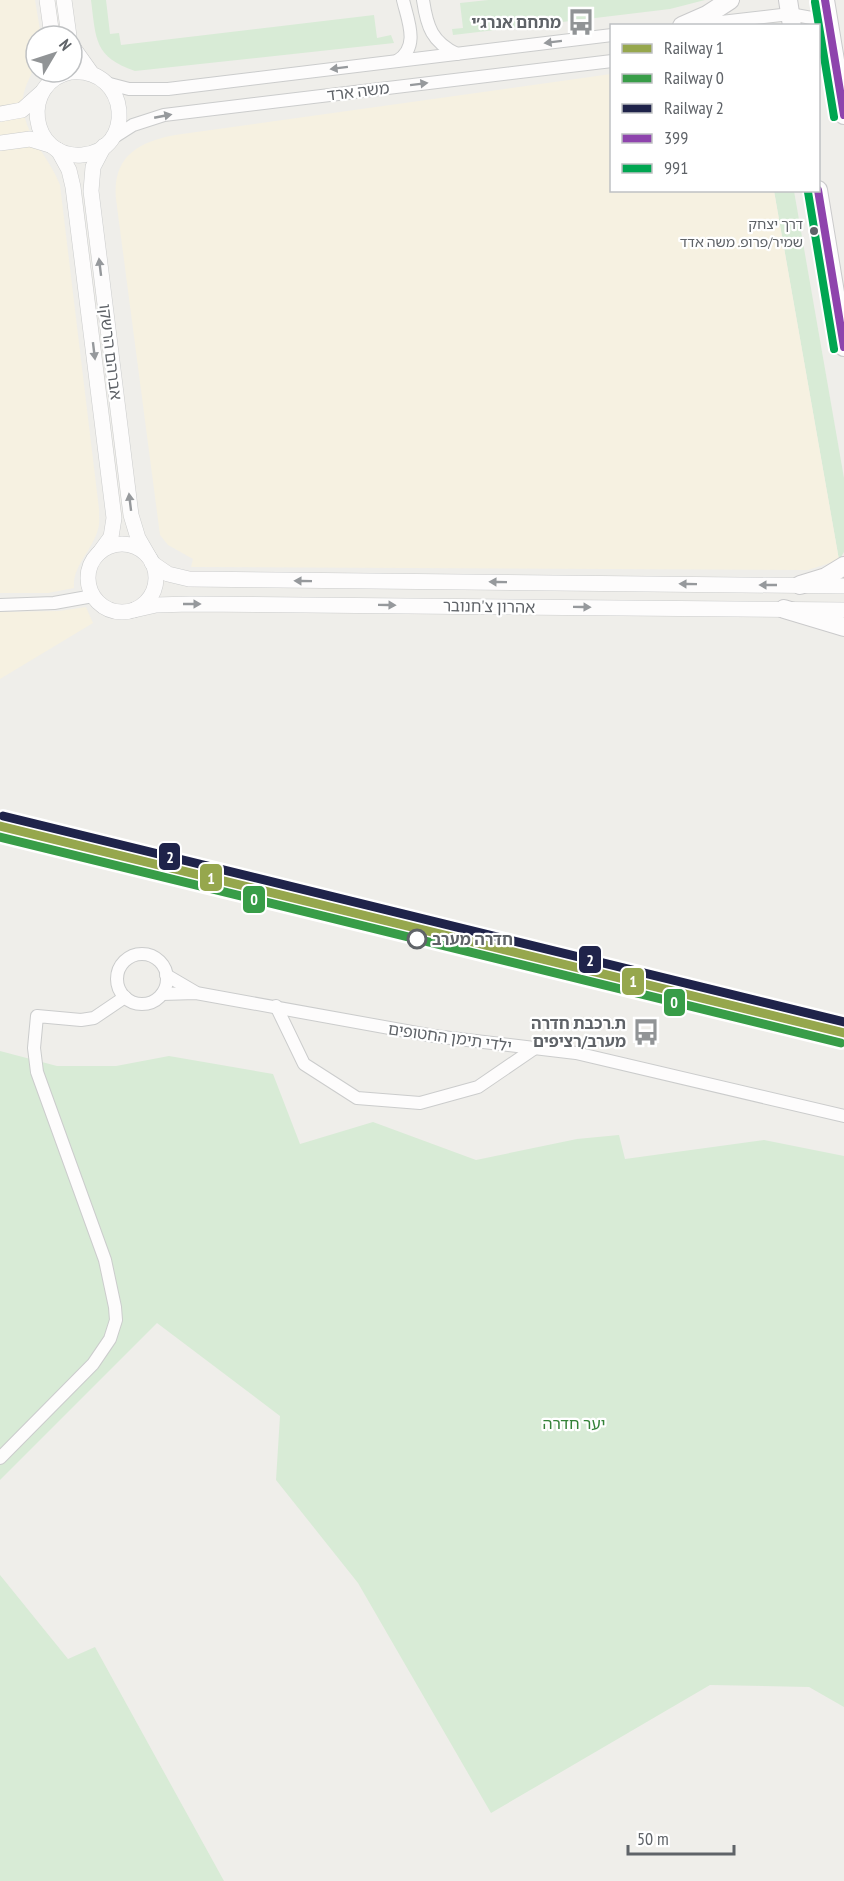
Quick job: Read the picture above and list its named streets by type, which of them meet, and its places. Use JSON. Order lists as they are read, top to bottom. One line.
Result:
{"streets":{"street":["משה ארד","אברהם הרשקו","אהרון צ'חנובר","ילדי תימן החטופים"]},"crossings":[["משה ארד","אברהם הרשקו"],["אברהם הרשקו","אהרון צ'חנובר"]],"parks":["יער חדרה"],"places":{"bus stop":["מתחם אנרג׳י","ת.רכבת חדרה מערב/רציפים"],"other":["דרך יצחק שמיר/פרופ. משה אדד","חדרה מערב"]},"lines":["transit line 399","transit line 991","rail line 2","rail line 1","rail line 0"],"legend":["Railway 1","Railway 0","Railway 2","399","991"],"scale_bar":"50 m","north":"top right"}
